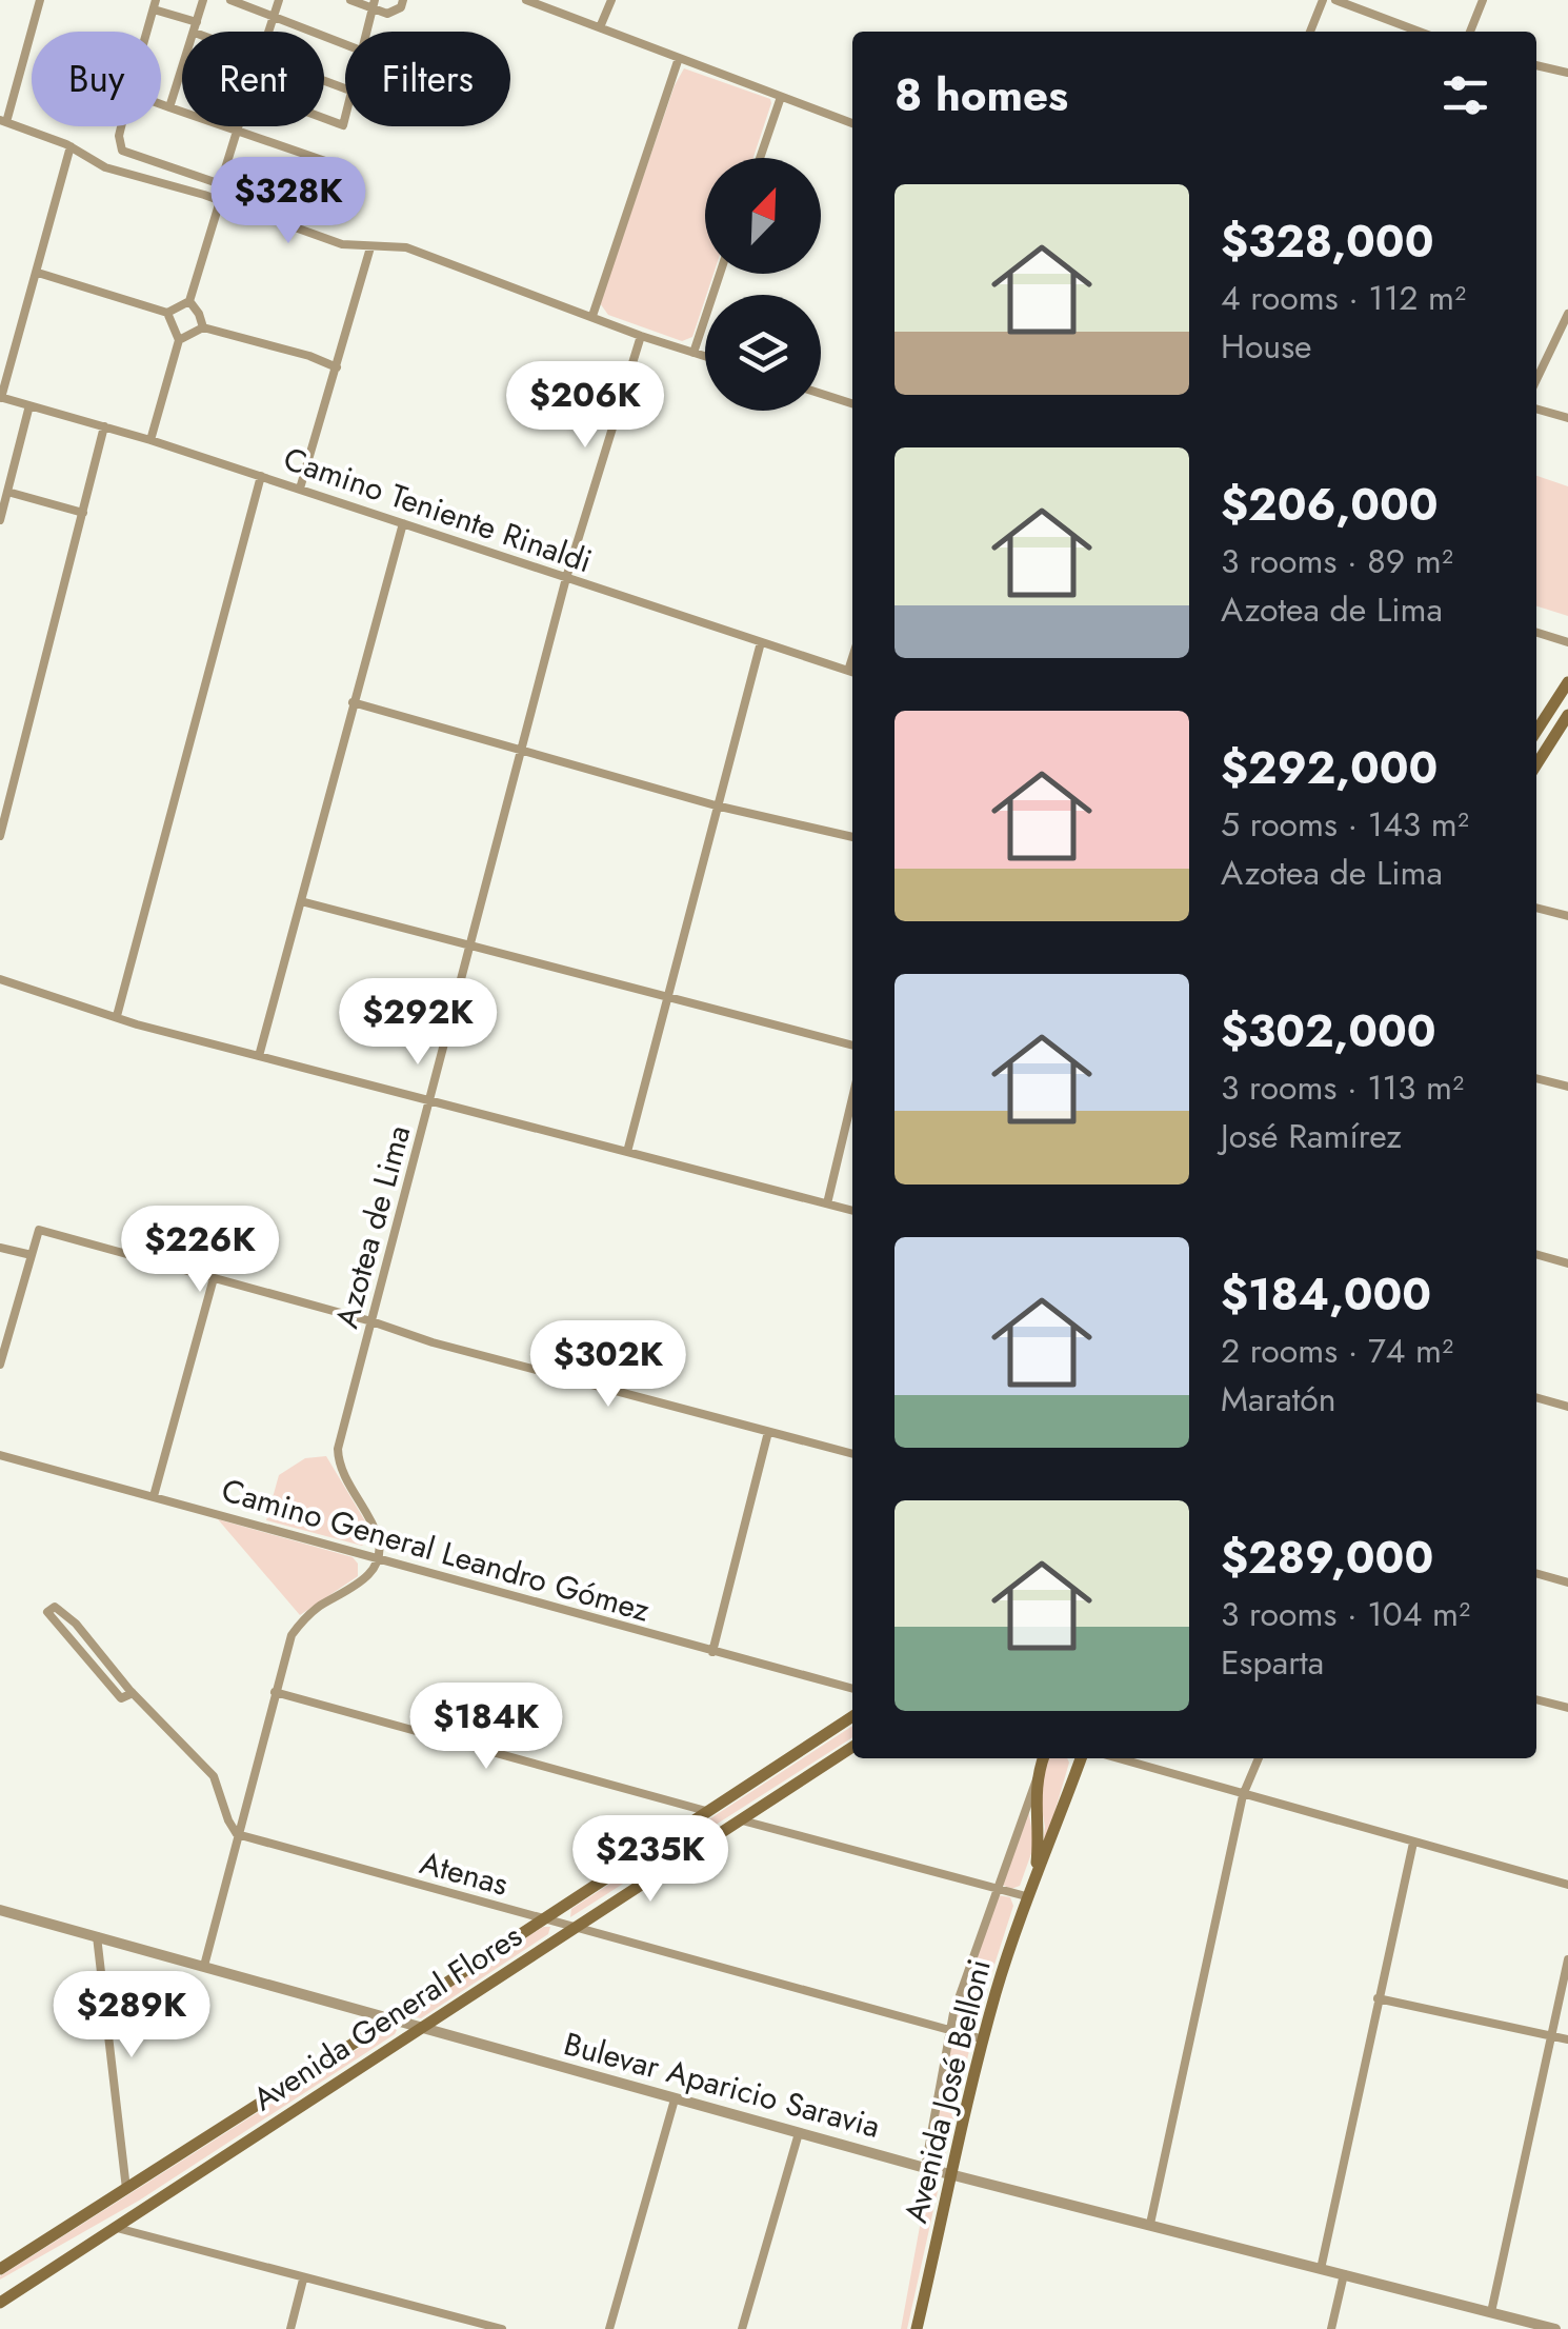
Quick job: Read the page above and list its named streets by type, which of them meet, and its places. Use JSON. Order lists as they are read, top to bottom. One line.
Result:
{"streets":{"main road":["Avenida General Flores","Avenida José Belloni"],"street":["Camino Teniente Rinaldi","Azotea de Lima","Camino General Leandro Gómez","Atenas","Bulevar Aparicio Saravia"]},"crossings":[["Camino Teniente Rinaldi","Azotea de Lima"],["Azotea de Lima","Camino General Leandro Gómez"],["Atenas","Avenida General Flores"],["Atenas","Avenida José Belloni"],["Avenida General Flores","Bulevar Aparicio Saravia"],["Bulevar Aparicio Saravia","Avenida José Belloni"]],"north":"top right","page":{"chip":["Buy","Rent","Filters"],"heading":"8 homes","price":["$328K","$206K","$292K","$226K","$302K","$184K","$235K","$289K"],"list":[{"name":"$328,000","note":"4 rooms · 112 m² · House"},{"name":"$206,000","note":"3 rooms · 89 m² · Azotea de Lima"},{"name":"$292,000","note":"5 rooms · 143 m² · Azotea de Lima"},{"name":"$302,000","note":"3 rooms · 113 m² · José Ramírez"},{"name":"$184,000","note":"2 rooms · 74 m² · Maratón"},{"name":"$289,000","note":"3 rooms · 104 m² · Esparta"}]}}
